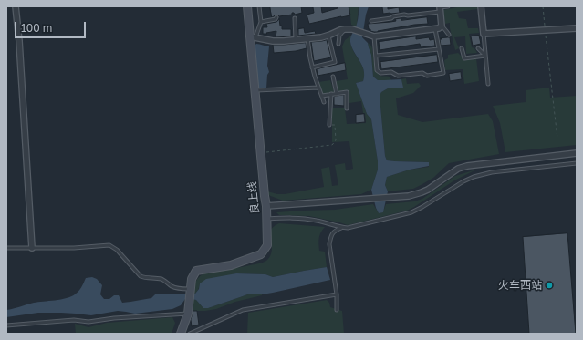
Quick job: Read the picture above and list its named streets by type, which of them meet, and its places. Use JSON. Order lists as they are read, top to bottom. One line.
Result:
{"streets":{"street":["良上线"]},"places":["火车西站"],"scale_bar":"100 m"}
